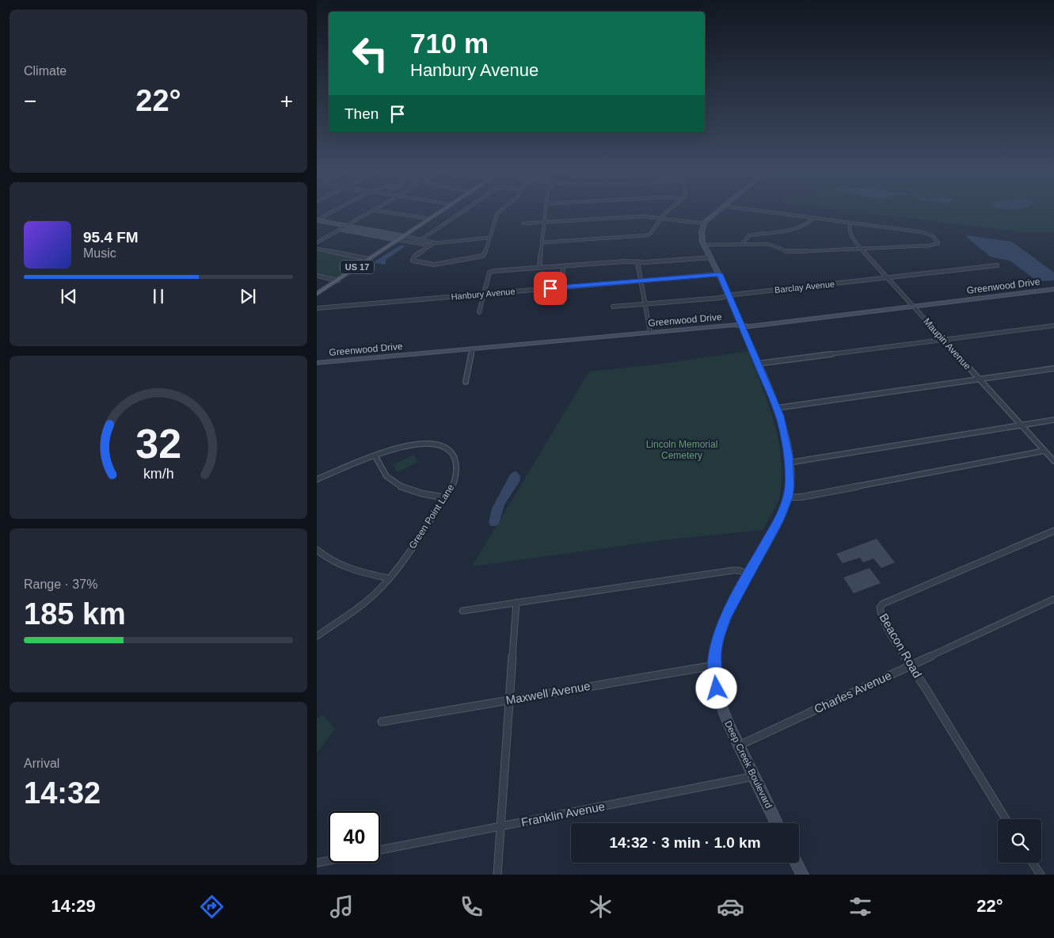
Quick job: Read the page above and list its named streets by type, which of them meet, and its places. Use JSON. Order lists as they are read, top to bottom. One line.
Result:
{"streets":{"main road":["US 17"],"street":["Greenwood Drive","Barclay Avenue","Hanbury Avenue","Maupin Avenue","Green Point Lane","Beacon Road","Charles Avenue","Maxwell Avenue","Deep Creek Boulevard","Franklin Avenue"]},"crossings":[["Greenwood Drive","Maupin Avenue"],["Greenwood Drive","Deep Creek Boulevard"],["Barclay Avenue","Maupin Avenue"],["Barclay Avenue","Deep Creek Boulevard"],["Hanbury Avenue","Deep Creek Boulevard"],["Beacon Road","Charles Avenue"],["Charles Avenue","Deep Creek Boulevard"],["Maxwell Avenue","Deep Creek Boulevard"],["Deep Creek Boulevard","Franklin Avenue"]],"parks":["Lincoln Memorial Cemetery"],"page":{"tile":["Climate",["Range · 37%","185 km"],["Arrival","14:32"]],"turn":["710 m","Hanbury Avenue"],"heat":["−","22°","+"],"then":"Then","song":["95.4 FM","Music"],"limit":"40","trip":"14:32 · 3 min · 1.0 km","tabs":["14:29","22°"],"gauge":["32","km/h"]}}
